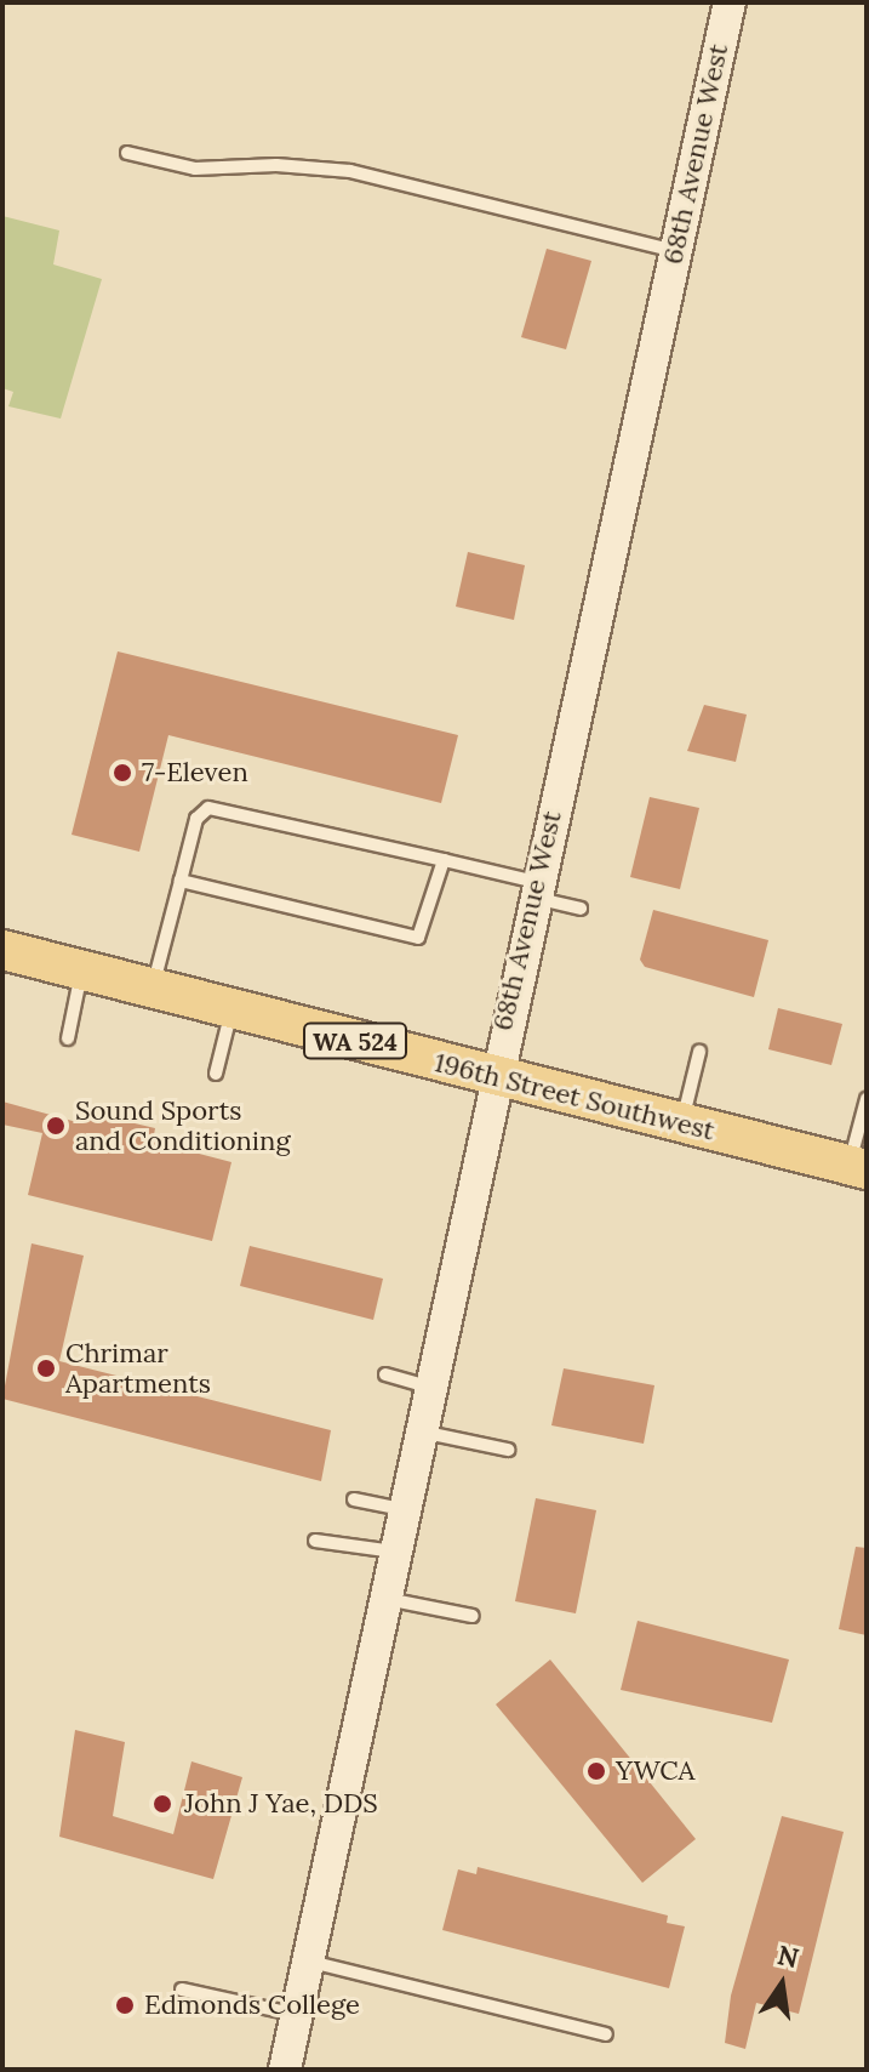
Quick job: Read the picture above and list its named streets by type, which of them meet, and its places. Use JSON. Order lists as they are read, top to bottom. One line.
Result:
{"streets":{"main road":["WA 524","196th Street Southwest"],"street":["68th Avenue West"]},"crossings":[["68th Avenue West","196th Street Southwest"]],"places":["7-Eleven","Sound Sports and Conditioning","Chrimar Apartments","YWCA","John J Yae, DDS","Edmonds College"],"north":"top"}
